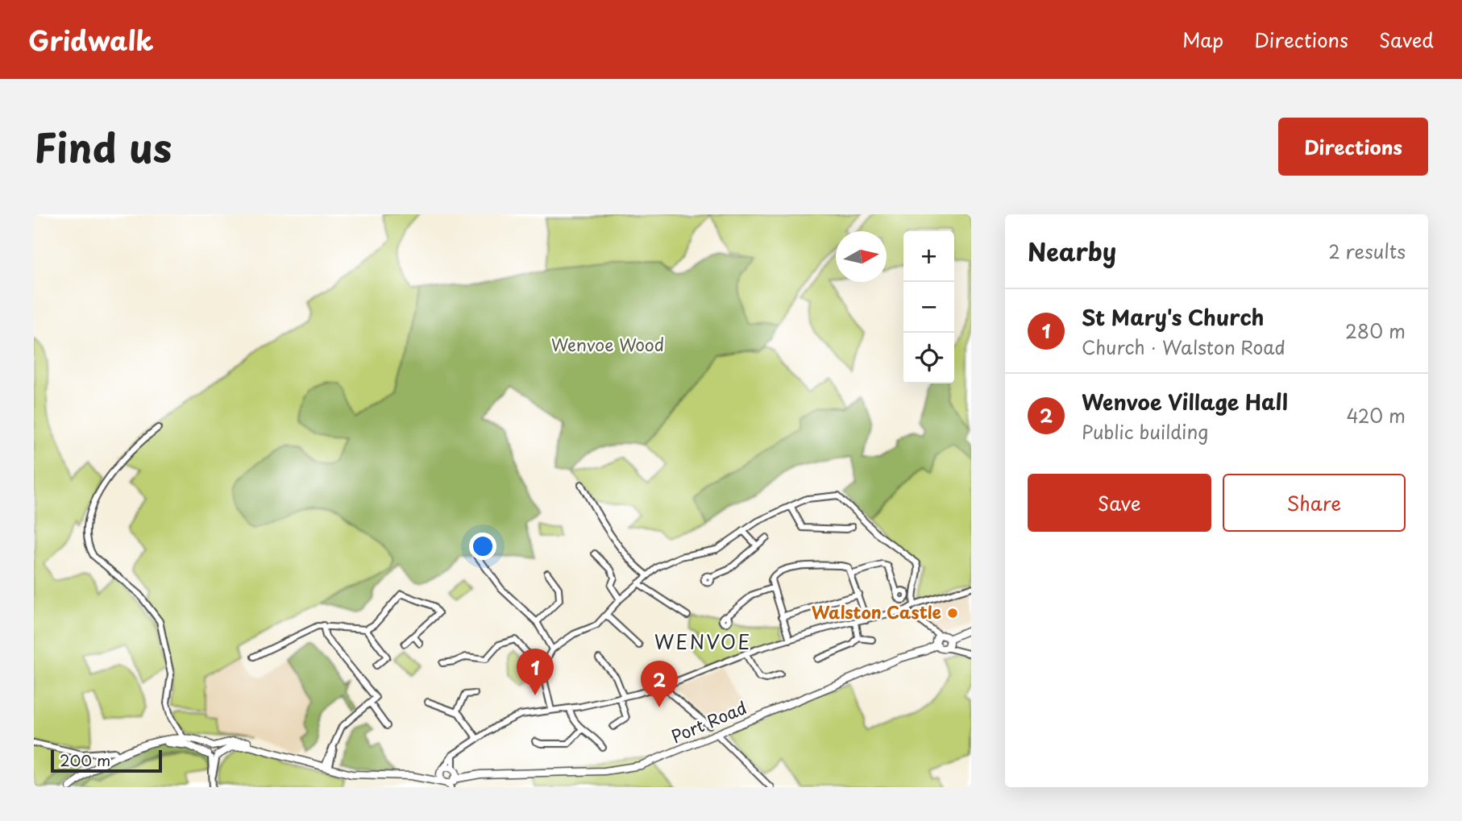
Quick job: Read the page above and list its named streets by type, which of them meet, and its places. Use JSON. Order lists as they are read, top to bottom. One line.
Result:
{"streets":{"main road":["Port Road"]},"districts":["WENVOE"],"parks":["Wenvoe Wood"],"places":["Walston Castle"],"scale_bar":"200 m","north":"right","page":{"header":"Gridwalk","nav":["Map","Directions","Saved"],"title":"Find us","buttons":["Directions",["Save","Share"]],"heading":["Nearby","2 results"],"map_buttons":["+","−"],"list":[{"mark":"1","name":"St Mary's Church","note":"Church · Walston Road","value":"280 m"},{"mark":"2","name":"Wenvoe Village Hall","note":"Public building","value":"420 m"}],"pins":["1","2"],"scale":"200 m"}}
